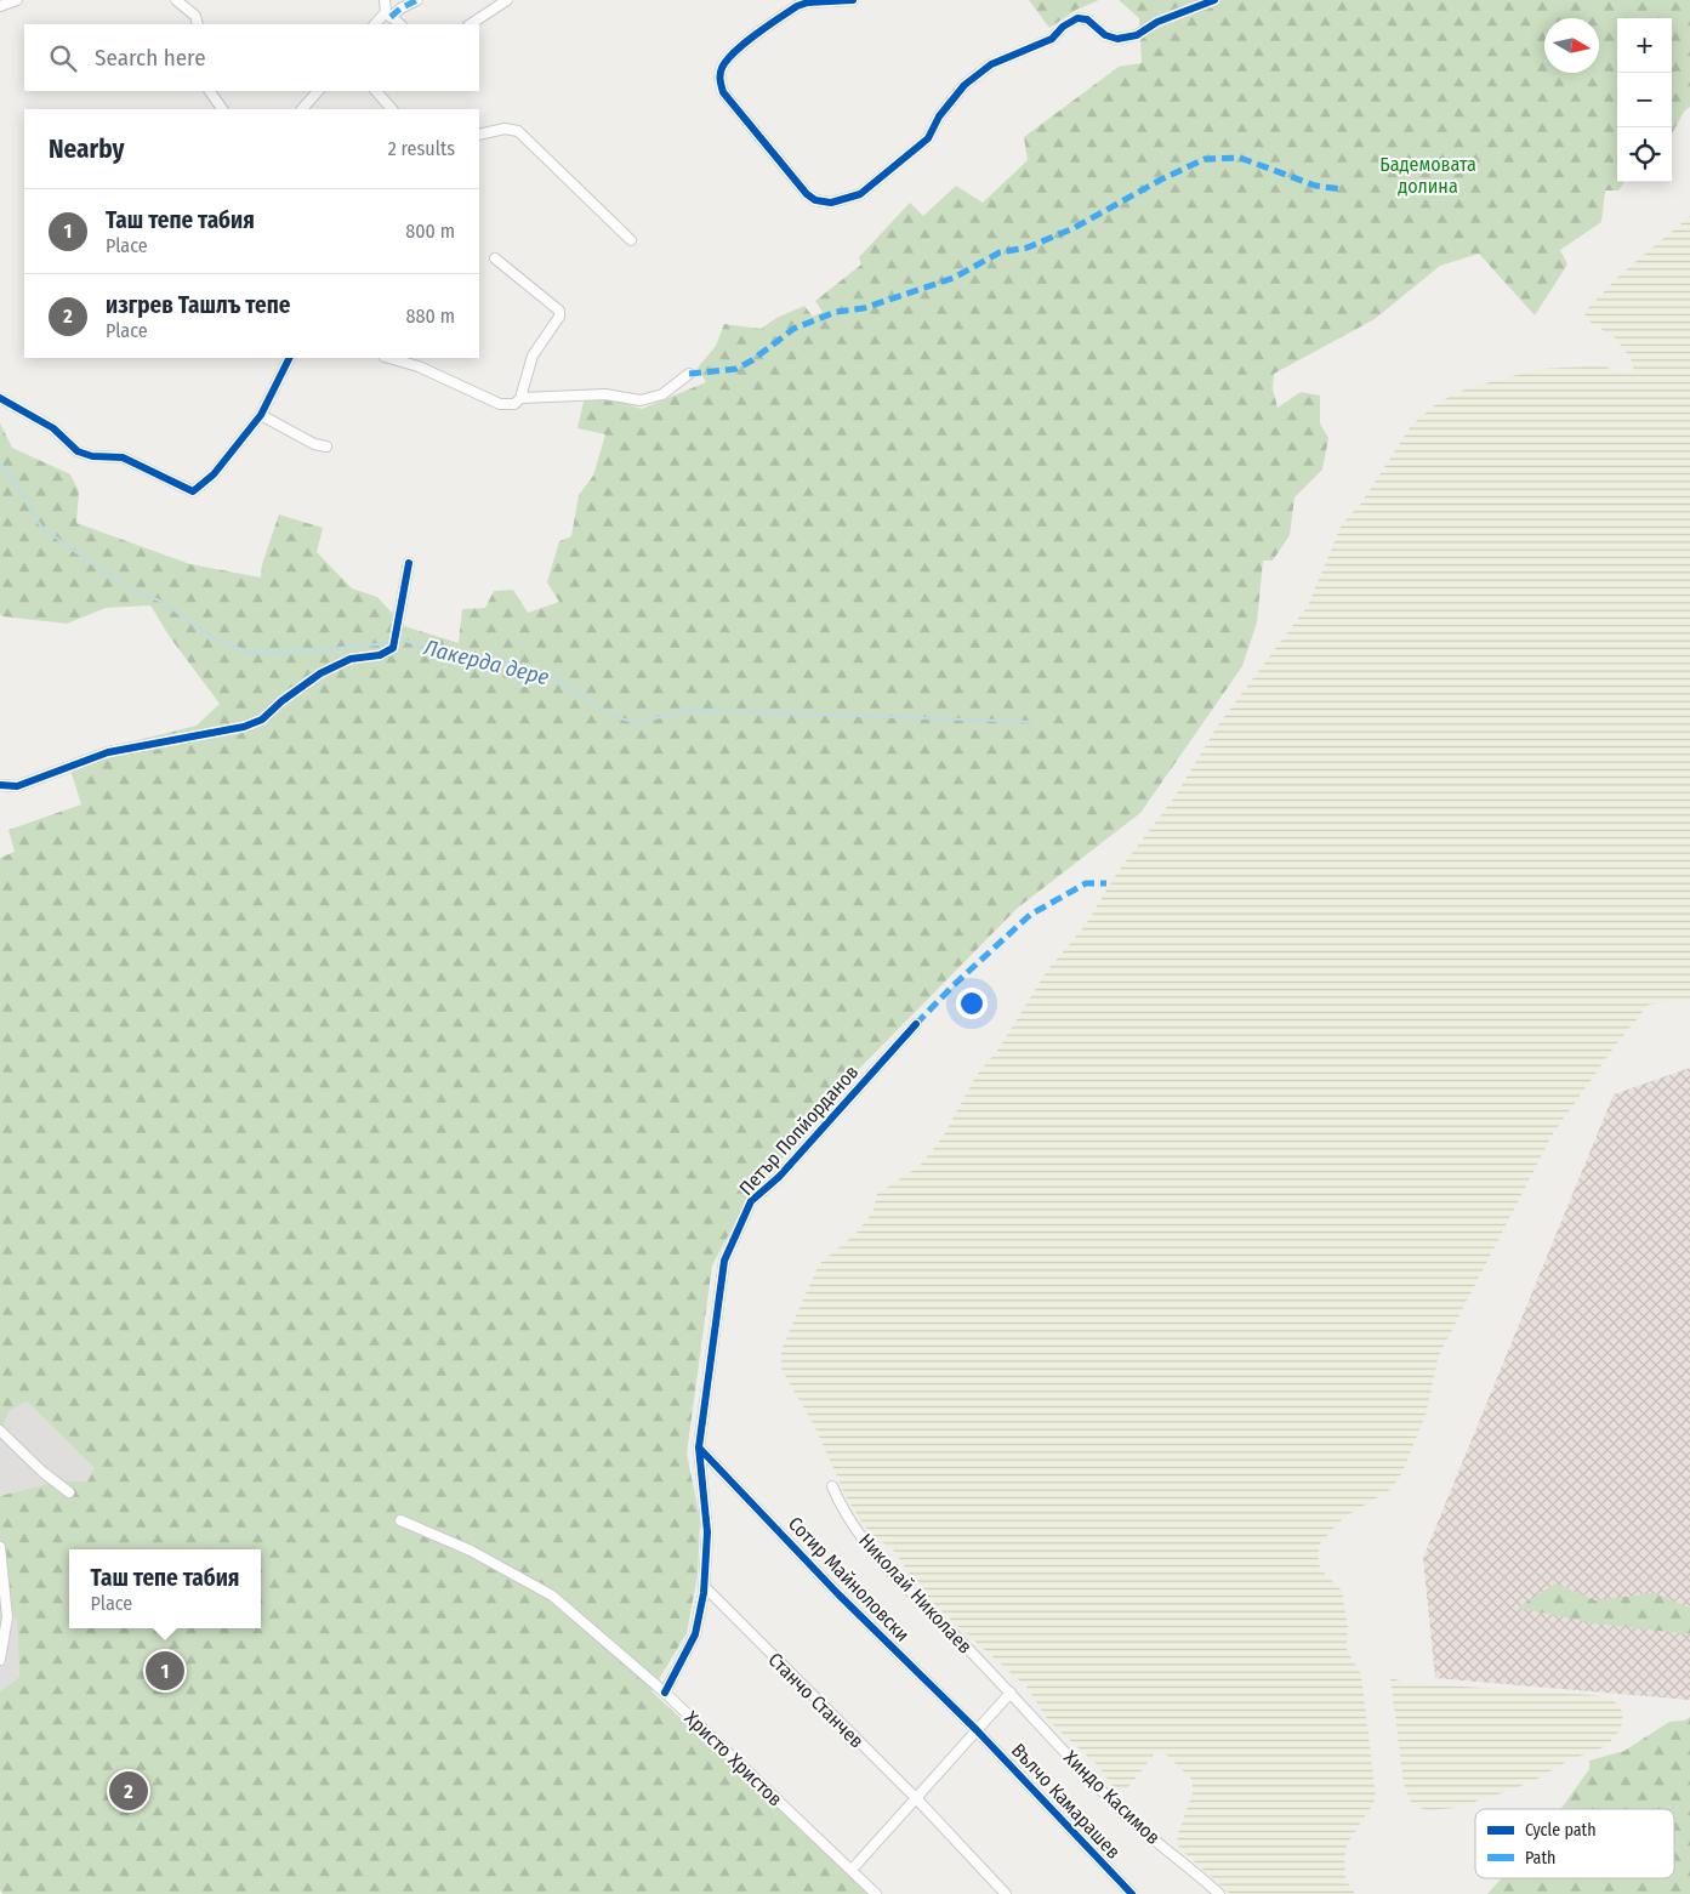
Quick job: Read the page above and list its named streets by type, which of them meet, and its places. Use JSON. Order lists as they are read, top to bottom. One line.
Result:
{"streets":{"street":["Петър Попйорданов","Сотир Майноловски","Николай Николаев","Станчо Станчев","Христо Христов","Хиндо Касимов","Вълчо Камарашев"]},"crossings":[["Петър Попйорданов","Сотир Майноловски"],["Петър Попйорданов","Станчо Станчев"],["Петър Попйорданов","Христо Христов"],["Сотир Майноловски","Вълчо Камарашев"],["Николай Николаев","Хиндо Касимов"]],"water":["Лакерда дере"],"parks":["Бадемовата долина"],"legend":["Cycle path","Path"],"north":"right","page":{"map_buttons":["+","−"],"search":"Search here","heading":["Nearby","2 results"],"list":[{"mark":"1","name":"Таш тепе табия","note":"Place","value":"800 m"},{"mark":"2","name":"изгрев Ташлъ тепе","note":"Place","value":"880 m"}],"popup":["Таш тепе табия","Place"],"pins":["1","2"]}}
